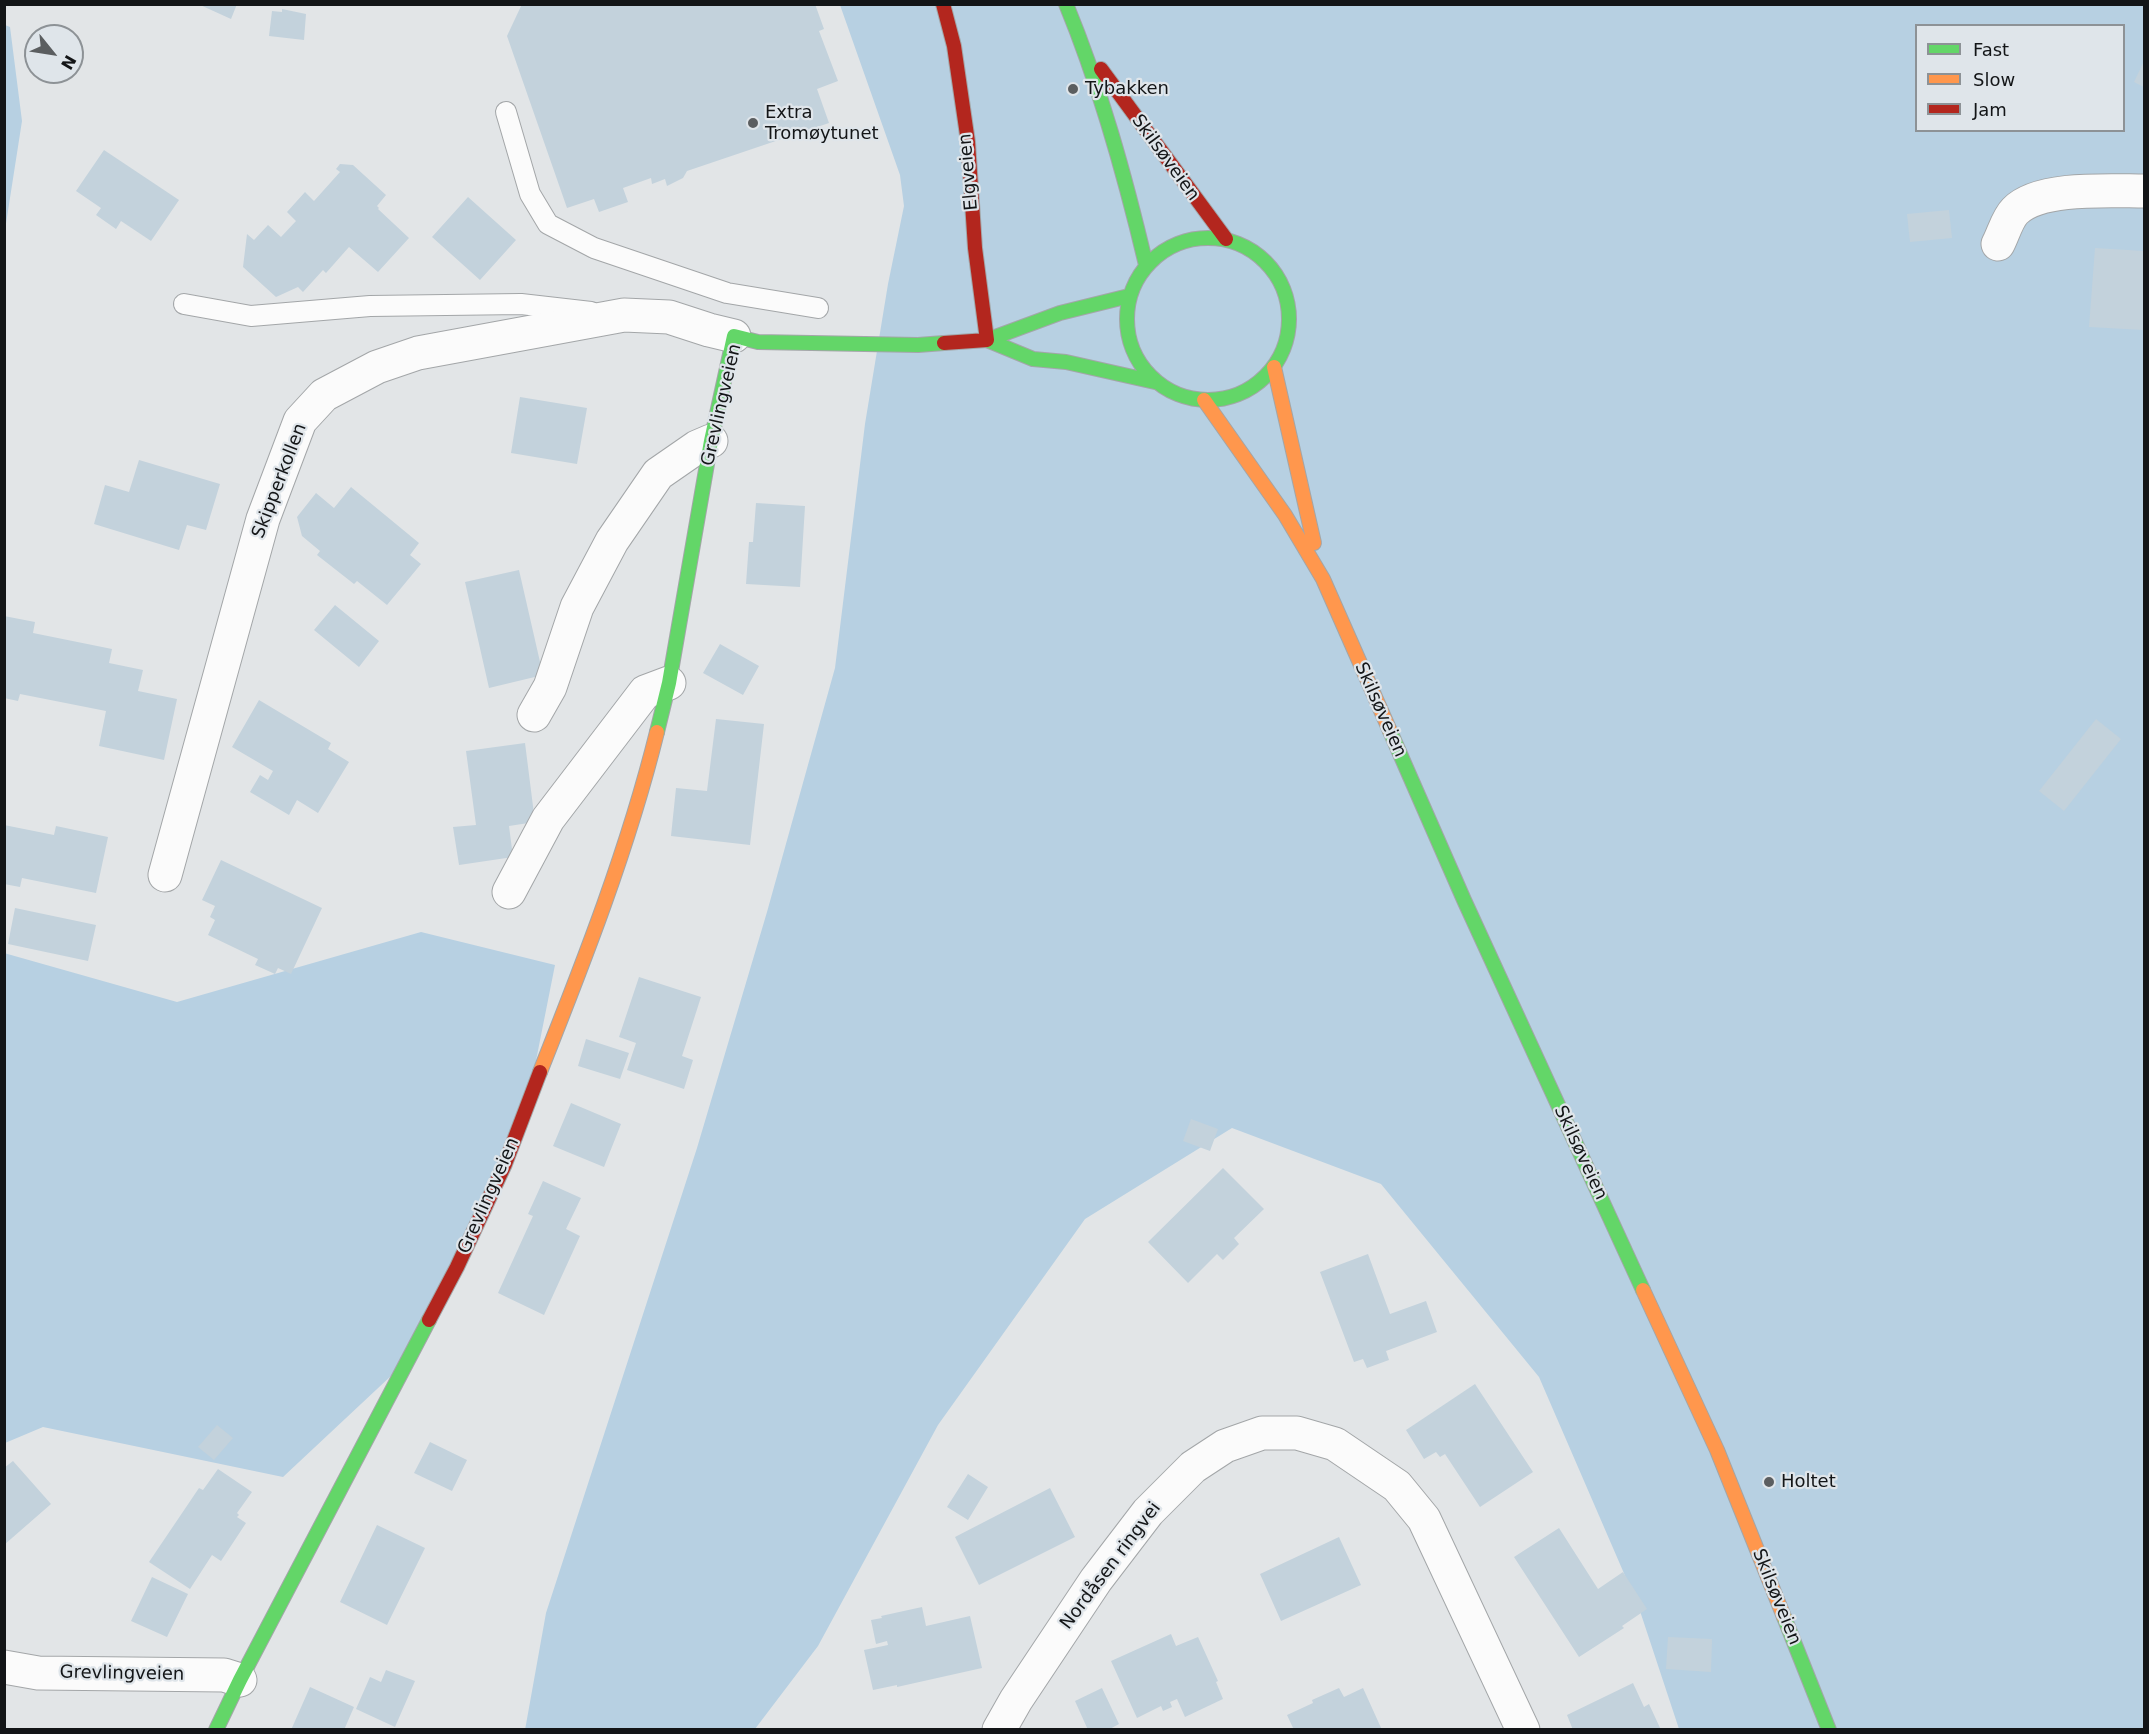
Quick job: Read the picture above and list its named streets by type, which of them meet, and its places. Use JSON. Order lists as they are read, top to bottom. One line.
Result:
{"streets":{"main road":["Skilsøveien","Elgveien","Grevlingveien"],"street":["Skipperkollen","Nordåsen ringvei"]},"crossings":[["Elgveien","Grevlingveien"],["Grevlingveien","Skipperkollen"]],"places":["Tybakken","Extra Tromøytunet","Holtet"],"legend":["Fast","Slow","Jam"],"north":"bottom right"}
